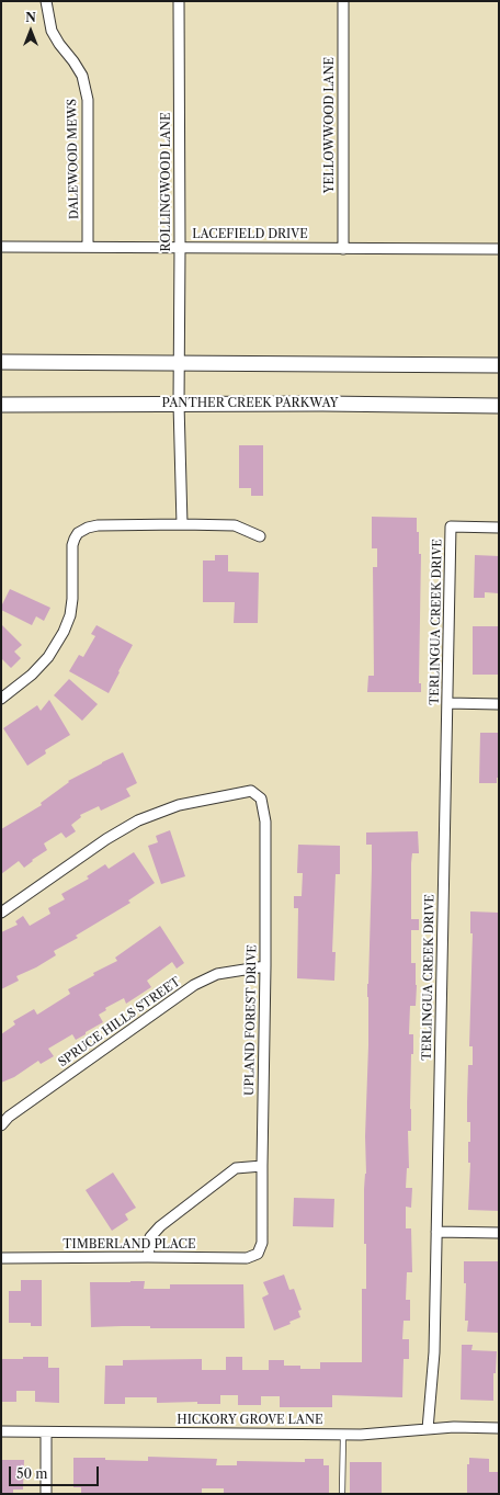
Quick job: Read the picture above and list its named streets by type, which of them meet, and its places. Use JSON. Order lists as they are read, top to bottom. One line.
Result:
{"streets":{"main road":["PANTHER CREEK PARKWAY"],"street":["YELLOWWOOD LANE","DALEWOOD MEWS","ROLLINGWOOD LANE","LACEFIELD DRIVE","TERLINGUA CREEK DRIVE","UPLAND FOREST DRIVE","SPRUCE HILLS STREET","TIMBERLAND PLACE","HICKORY GROVE LANE"]},"crossings":[["YELLOWWOOD LANE","LACEFIELD DRIVE"],["DALEWOOD MEWS","LACEFIELD DRIVE"],["ROLLINGWOOD LANE","LACEFIELD DRIVE"],["ROLLINGWOOD LANE","PANTHER CREEK PARKWAY"],["TERLINGUA CREEK DRIVE","HICKORY GROVE LANE"],["UPLAND FOREST DRIVE","SPRUCE HILLS STREET"],["UPLAND FOREST DRIVE","TIMBERLAND PLACE"]],"scale_bar":"50 m","north":"top"}
